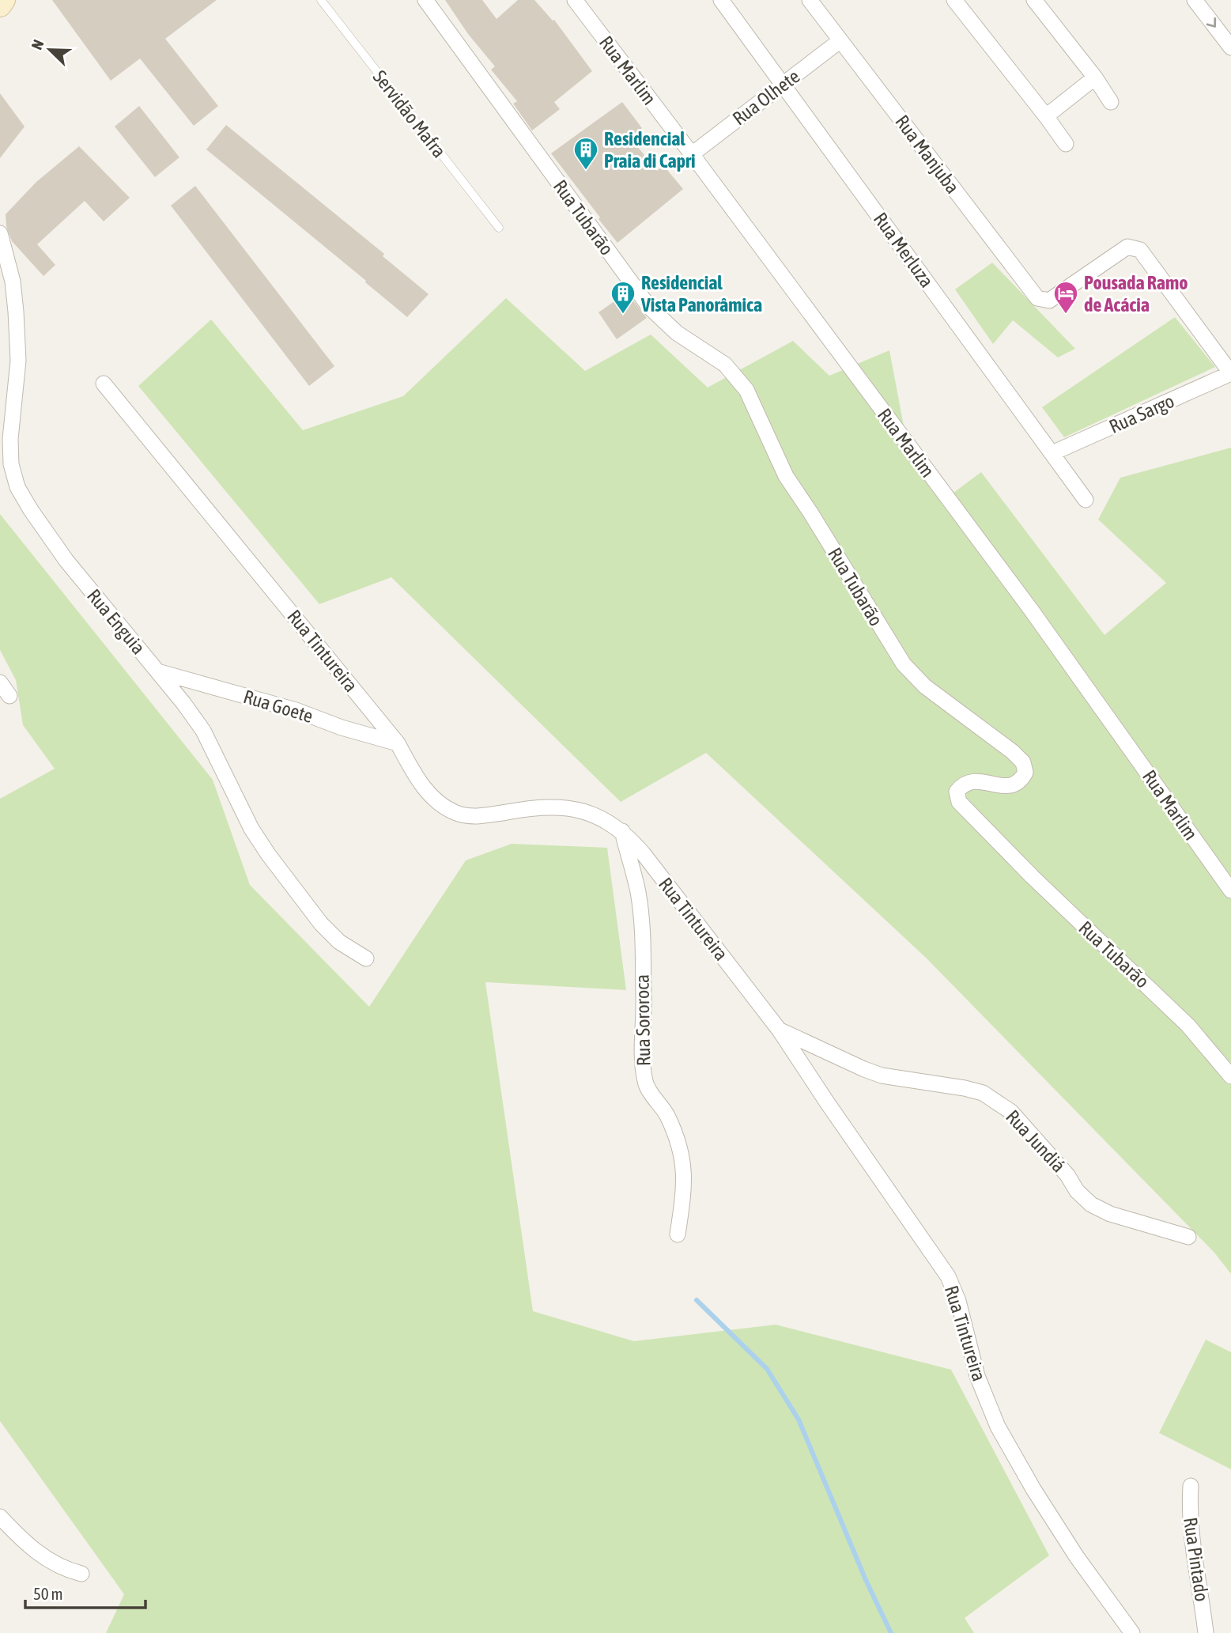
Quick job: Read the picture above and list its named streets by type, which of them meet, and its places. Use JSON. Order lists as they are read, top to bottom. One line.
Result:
{"streets":{"street":["Rua Marlim","Rua Olhete","Rua Manjuba","Rua Tubarão","Rua Merluza","Rua Sargo","Rua Enguia","Rua Tintureira","Rua Goete","Rua Sororoca","Rua Jundiá","Rua Pintado"],"lane":["Servidão Mafra"]},"crossings":[["Rua Marlim","Rua Olhete"],["Rua Olhete","Rua Manjuba"],["Rua Olhete","Rua Merluza"],["Rua Manjuba","Rua Sargo"],["Rua Merluza","Rua Sargo"],["Rua Enguia","Rua Goete"],["Rua Tintureira","Rua Goete"],["Rua Tintureira","Rua Sororoca"],["Rua Tintureira","Rua Jundiá"]],"places":{"building":["Residencial Praia di Capri","Residencial Vista Panorâmica"],"hotel":["Pousada Ramo de Acácia"]},"scale_bar":"50 m","north":"top left"}
